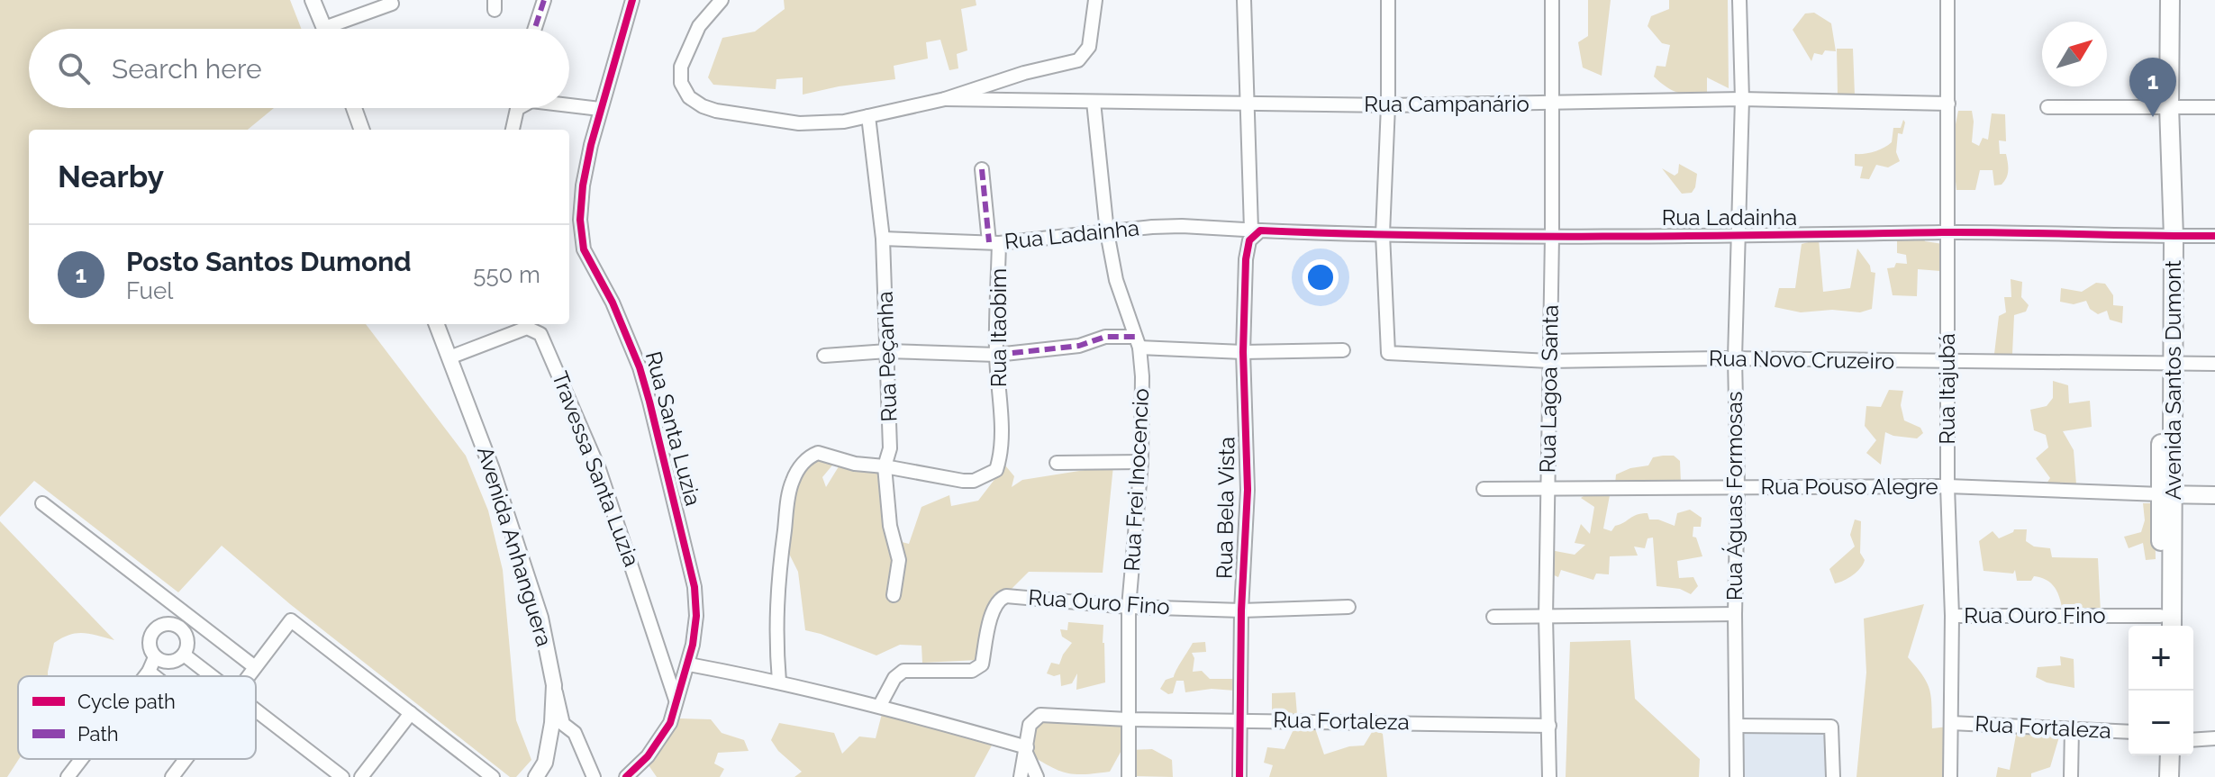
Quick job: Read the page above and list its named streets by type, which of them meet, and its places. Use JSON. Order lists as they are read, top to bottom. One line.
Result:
{"streets":{"main road":["Avenida Santos Dumont","Rua Pouso Alegre"],"street":["Rua Campanário","Rua Ladainha","Rua Itaobim","Rua Peçanha","Rua Novo Cruzeiro","Rua Lagoa Santa","Rua Itajubá","Rua Santa Luzia","Travessa Santa Luzia","Rua Frei Inocencio","Rua Águas Formosas","Rua Bela Vista","Avenida Anhanguera","Rua Ouro Fino","Rua Fortaleza"]},"crossings":[["Rua Campanário","Rua Peçanha"],["Rua Campanário","Rua Lagoa Santa"],["Rua Campanário","Rua Itajubá"],["Rua Campanário","Rua Frei Inocencio"],["Rua Campanário","Rua Águas Formosas"],["Rua Campanário","Rua Bela Vista"],["Rua Ladainha","Rua Itaobim"],["Rua Ladainha","Rua Peçanha"],["Rua Ladainha","Rua Novo Cruzeiro"],["Rua Ladainha","Avenida Santos Dumont"],["Rua Ladainha","Rua Lagoa Santa"],["Rua Ladainha","Rua Itajubá"],["Rua Ladainha","Rua Frei Inocencio"],["Rua Ladainha","Rua Águas Formosas"],["Rua Ladainha","Rua Bela Vista"],["Rua Itaobim","Rua Peçanha"],["Rua Novo Cruzeiro","Avenida Santos Dumont"],["Rua Novo Cruzeiro","Rua Lagoa Santa"],["Rua Novo Cruzeiro","Rua Itajubá"],["Rua Novo Cruzeiro","Rua Águas Formosas"],["Avenida Santos Dumont","Rua Pouso Alegre"],["Avenida Santos Dumont","Rua Ouro Fino"],["Rua Lagoa Santa","Rua Pouso Alegre"],["Rua Lagoa Santa","Rua Fortaleza"],["Rua Itajubá","Rua Pouso Alegre"],["Rua Itajubá","Rua Ouro Fino"],["Rua Itajubá","Rua Fortaleza"],["Rua Santa Luzia","Travessa Santa Luzia"],["Travessa Santa Luzia","Avenida Anhanguera"],["Rua Frei Inocencio","Rua Ouro Fino"],["Rua Frei Inocencio","Rua Fortaleza"],["Rua Pouso Alegre","Rua Águas Formosas"],["Rua Bela Vista","Rua Ouro Fino"],["Rua Bela Vista","Rua Fortaleza"]],"legend":["Cycle path","Path"],"north":"top right","page":{"search":"Search here","pins":"1","heading":"Nearby","list":[{"mark":"1","name":"Posto Santos Dumond","note":"Fuel","value":"550 m"}],"map_buttons":["+","−"]}}
